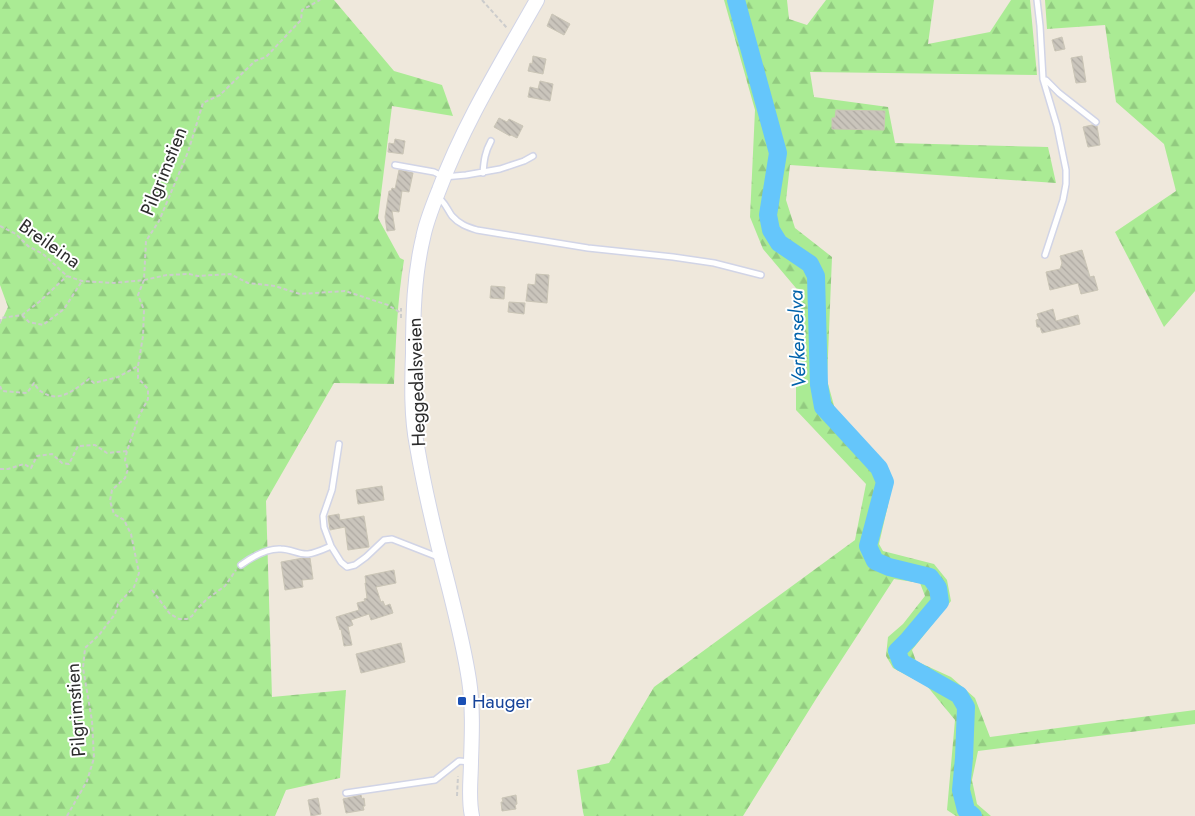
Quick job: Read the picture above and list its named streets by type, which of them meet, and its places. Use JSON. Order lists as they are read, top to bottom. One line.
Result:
{"streets":{"main road":["Heggedalsveien"],"path":["Pilgrimstien","Breileina"]},"crossings":[["Pilgrimstien","Breileina"]],"water":["Verkenselva"],"places":{"transit":["Hauger"]}}
